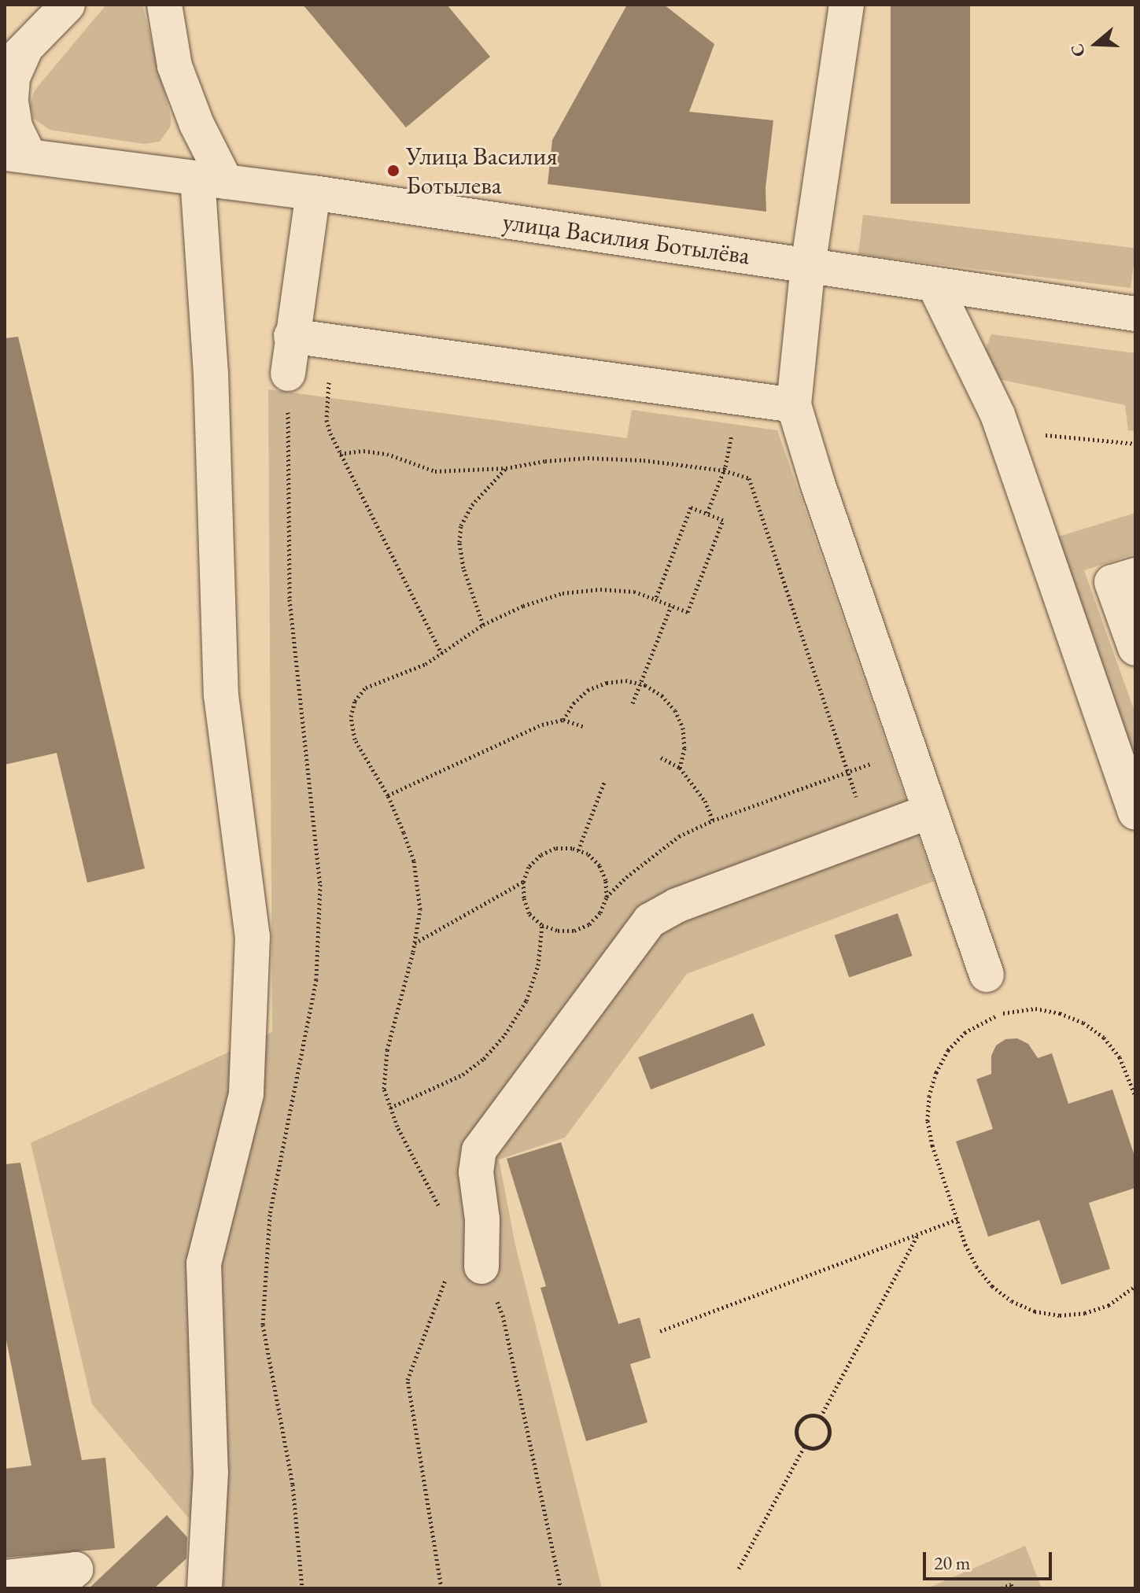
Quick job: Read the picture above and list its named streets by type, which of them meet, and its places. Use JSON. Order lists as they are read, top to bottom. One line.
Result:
{"streets":{"street":["улица Василия Ботылёва"]},"places":["Улица Василия Ботылева"],"scale_bar":"20 m","north":"left"}
